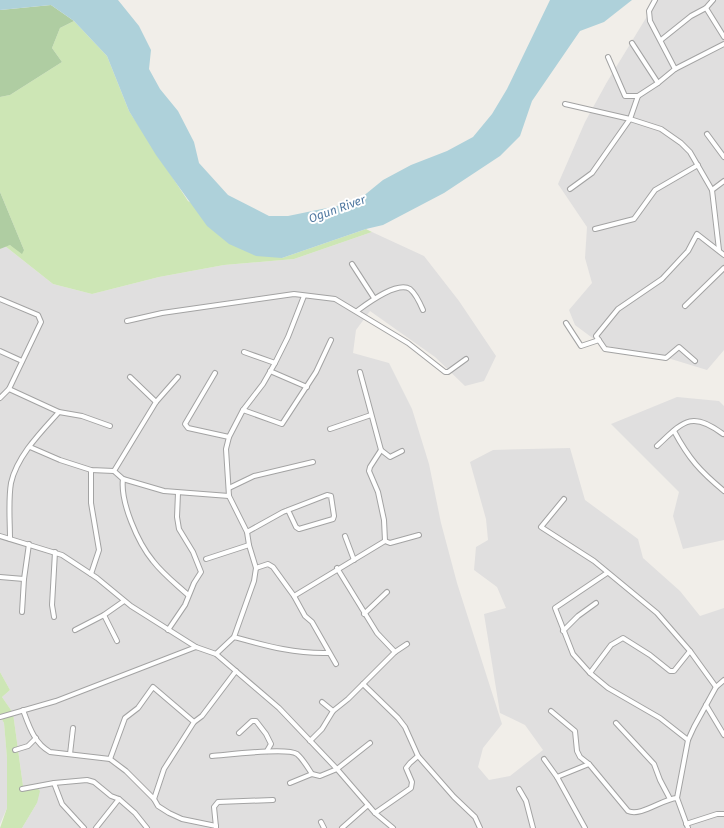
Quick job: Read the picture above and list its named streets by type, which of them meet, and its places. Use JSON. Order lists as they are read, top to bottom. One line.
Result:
{"water":["Ogun River"]}
